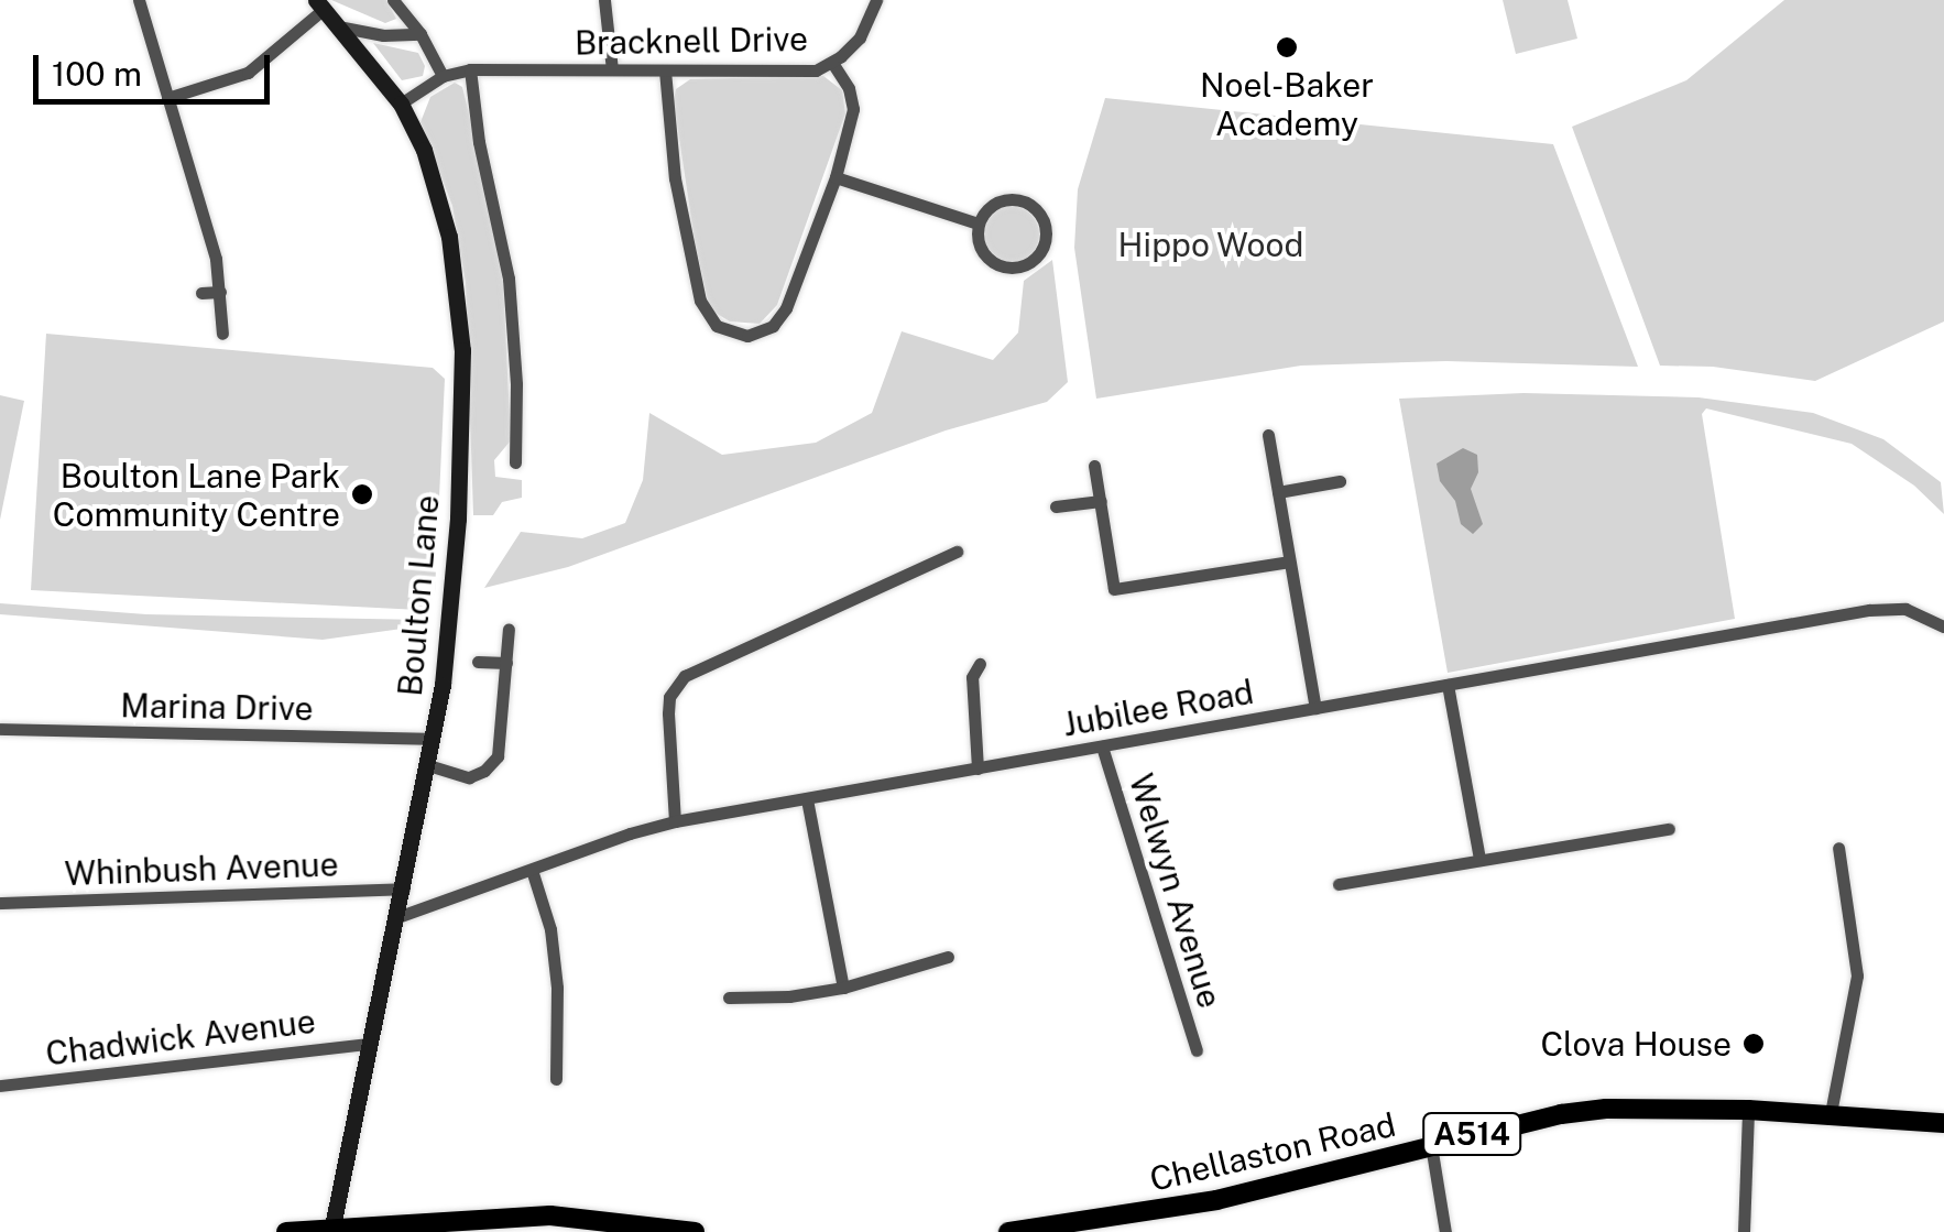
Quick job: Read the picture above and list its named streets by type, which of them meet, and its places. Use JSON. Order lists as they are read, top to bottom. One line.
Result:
{"streets":{"main road":["A514","Chellaston Road"],"street":["Bracknell Drive","Boulton Lane","Marina Drive","Jubilee Road","Whinbush Avenue","Welwyn Avenue","Chadwick Avenue"]},"crossings":[["Boulton Lane","Marina Drive"],["Boulton Lane","Jubilee Road"],["Boulton Lane","Whinbush Avenue"],["Boulton Lane","Chadwick Avenue"],["Jubilee Road","Welwyn Avenue"]],"parks":["Hippo Wood"],"places":["Noel-Baker Academy","Boulton Lane Park Community Centre","Clova House"],"scale_bar":"100 m"}
